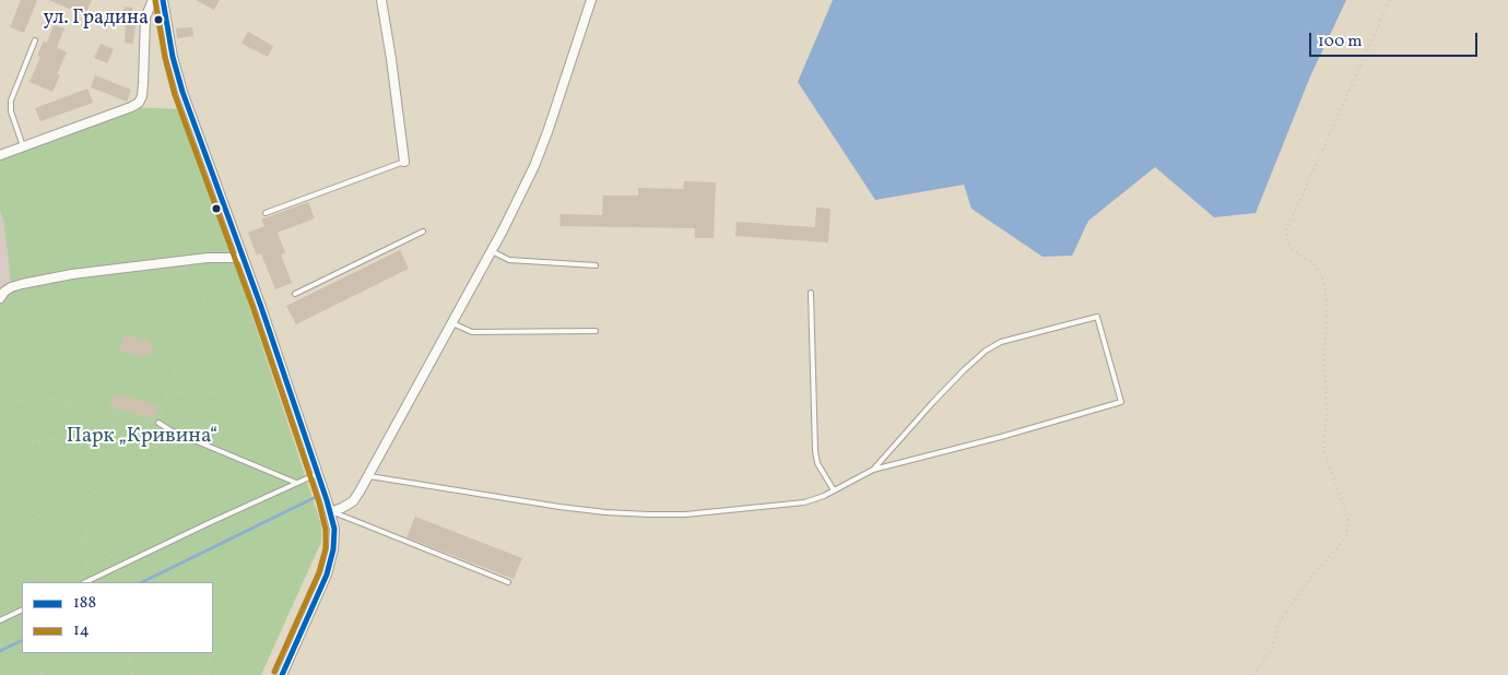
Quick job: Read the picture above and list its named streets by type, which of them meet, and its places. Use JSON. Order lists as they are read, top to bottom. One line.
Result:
{"parks":["Парк „Кривина“"],"places":["ул. Градина"],"lines":["transit line 188","transit line 14"],"legend":["188","14"],"scale_bar":"100 m"}
